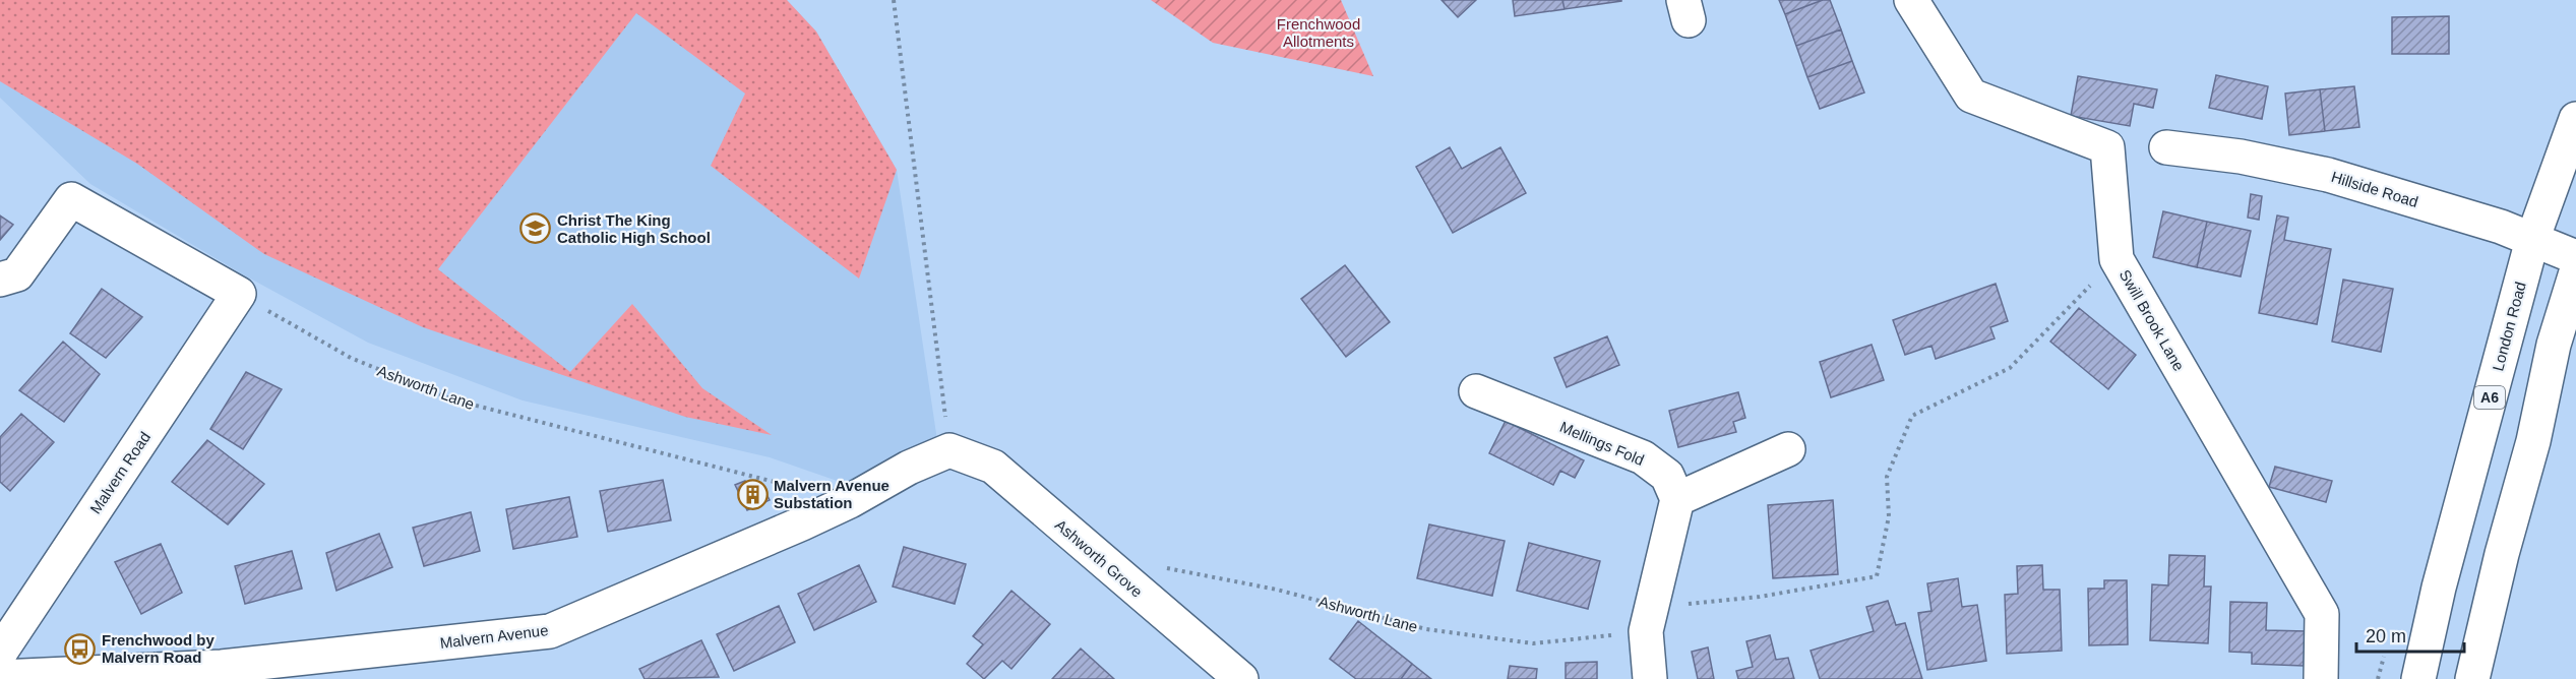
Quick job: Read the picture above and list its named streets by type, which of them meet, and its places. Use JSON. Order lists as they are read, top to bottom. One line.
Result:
{"streets":{"main road":["Hillside Road","Swill Brook Lane","London Road","A6","Mellings Fold","Malvern Road","Ashworth Grove","Malvern Avenue"],"path":["Ashworth Lane"]},"crossings":[["Hillside Road","London Road"],["Swill Brook Lane","Ashworth Lane"],["Ashworth Lane","Malvern Road"],["Ashworth Lane","Malvern Avenue"],["Ashworth Grove","Malvern Avenue"]],"parks":["Frenchwood Allotments"],"places":{"school or university":["Christ The King Catholic High School"],"building":["Malvern Avenue Substation"],"bus stop":["Frenchwood by Malvern Road"]},"scale_bar":"20 m"}
